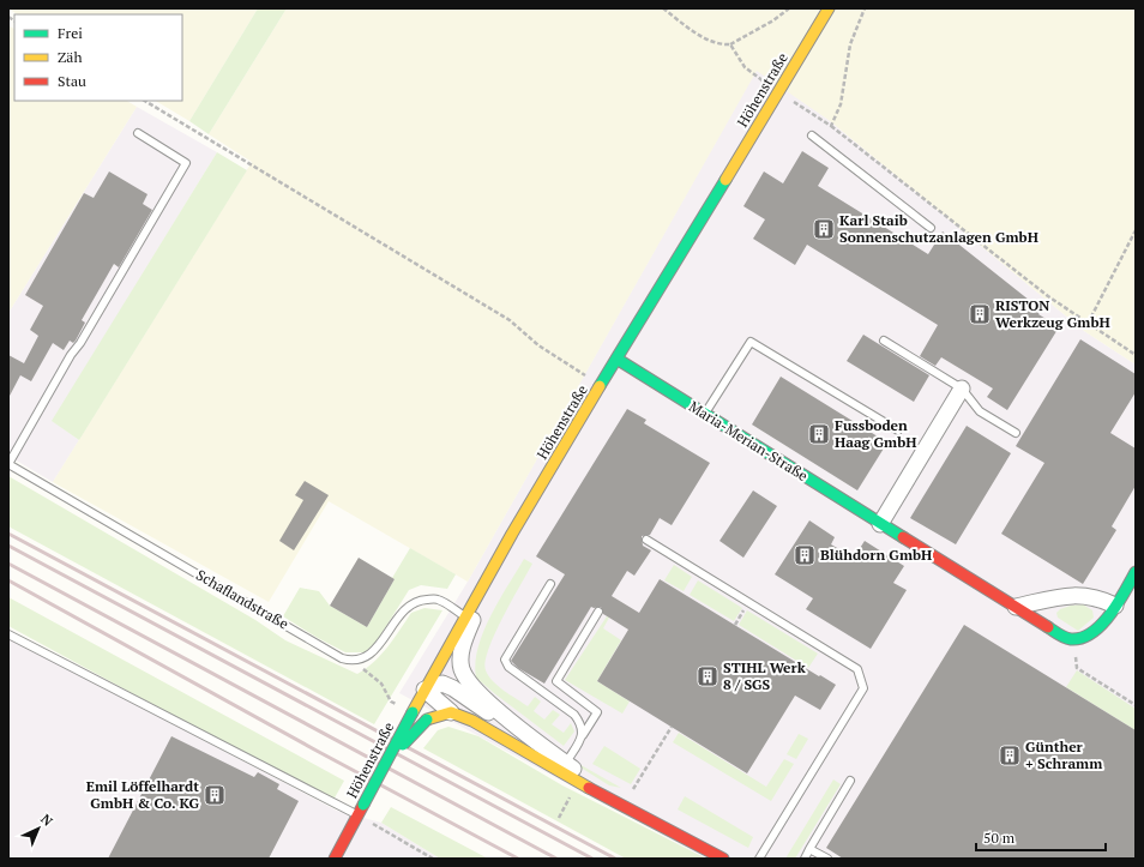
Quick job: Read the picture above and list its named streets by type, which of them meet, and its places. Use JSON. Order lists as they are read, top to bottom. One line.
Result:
{"streets":{"street":["Höhenstraße","Maria-Merian-Straße"],"lane":["Schaflandstraße"]},"crossings":[["Höhenstraße","Maria-Merian-Straße"]],"places":{"building":["Karl Staib Sonnenschutzanlagen GmbH","RISTON Werkzeug GmbH","Fussboden Haag GmbH","Blühdorn GmbH","STIHL Werk 8 / SGS","Günther + Schramm","Emil Löffelhardt GmbH & Co. KG"]},"legend":["Frei","Zäh","Stau"],"scale_bar":"50 m","north":"top right"}
